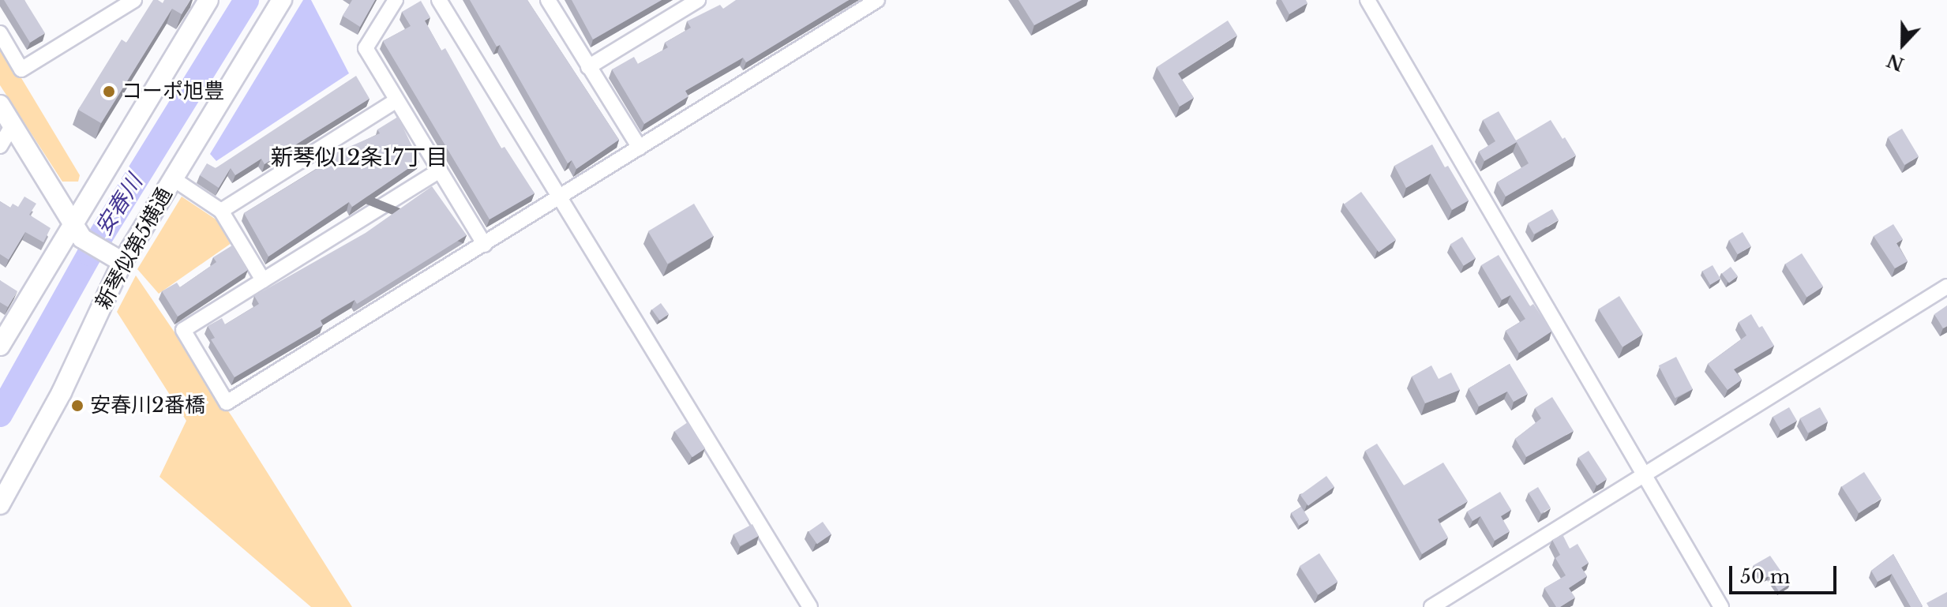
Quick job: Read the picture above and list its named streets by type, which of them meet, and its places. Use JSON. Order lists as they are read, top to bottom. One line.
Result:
{"streets":{"street":["新琴似第5横通"]},"districts":["新琴似12条17丁目"],"water":["安春川"],"places":["コーポ旭豊","安春川2番橋"],"scale_bar":"50 m","north":"bottom"}
